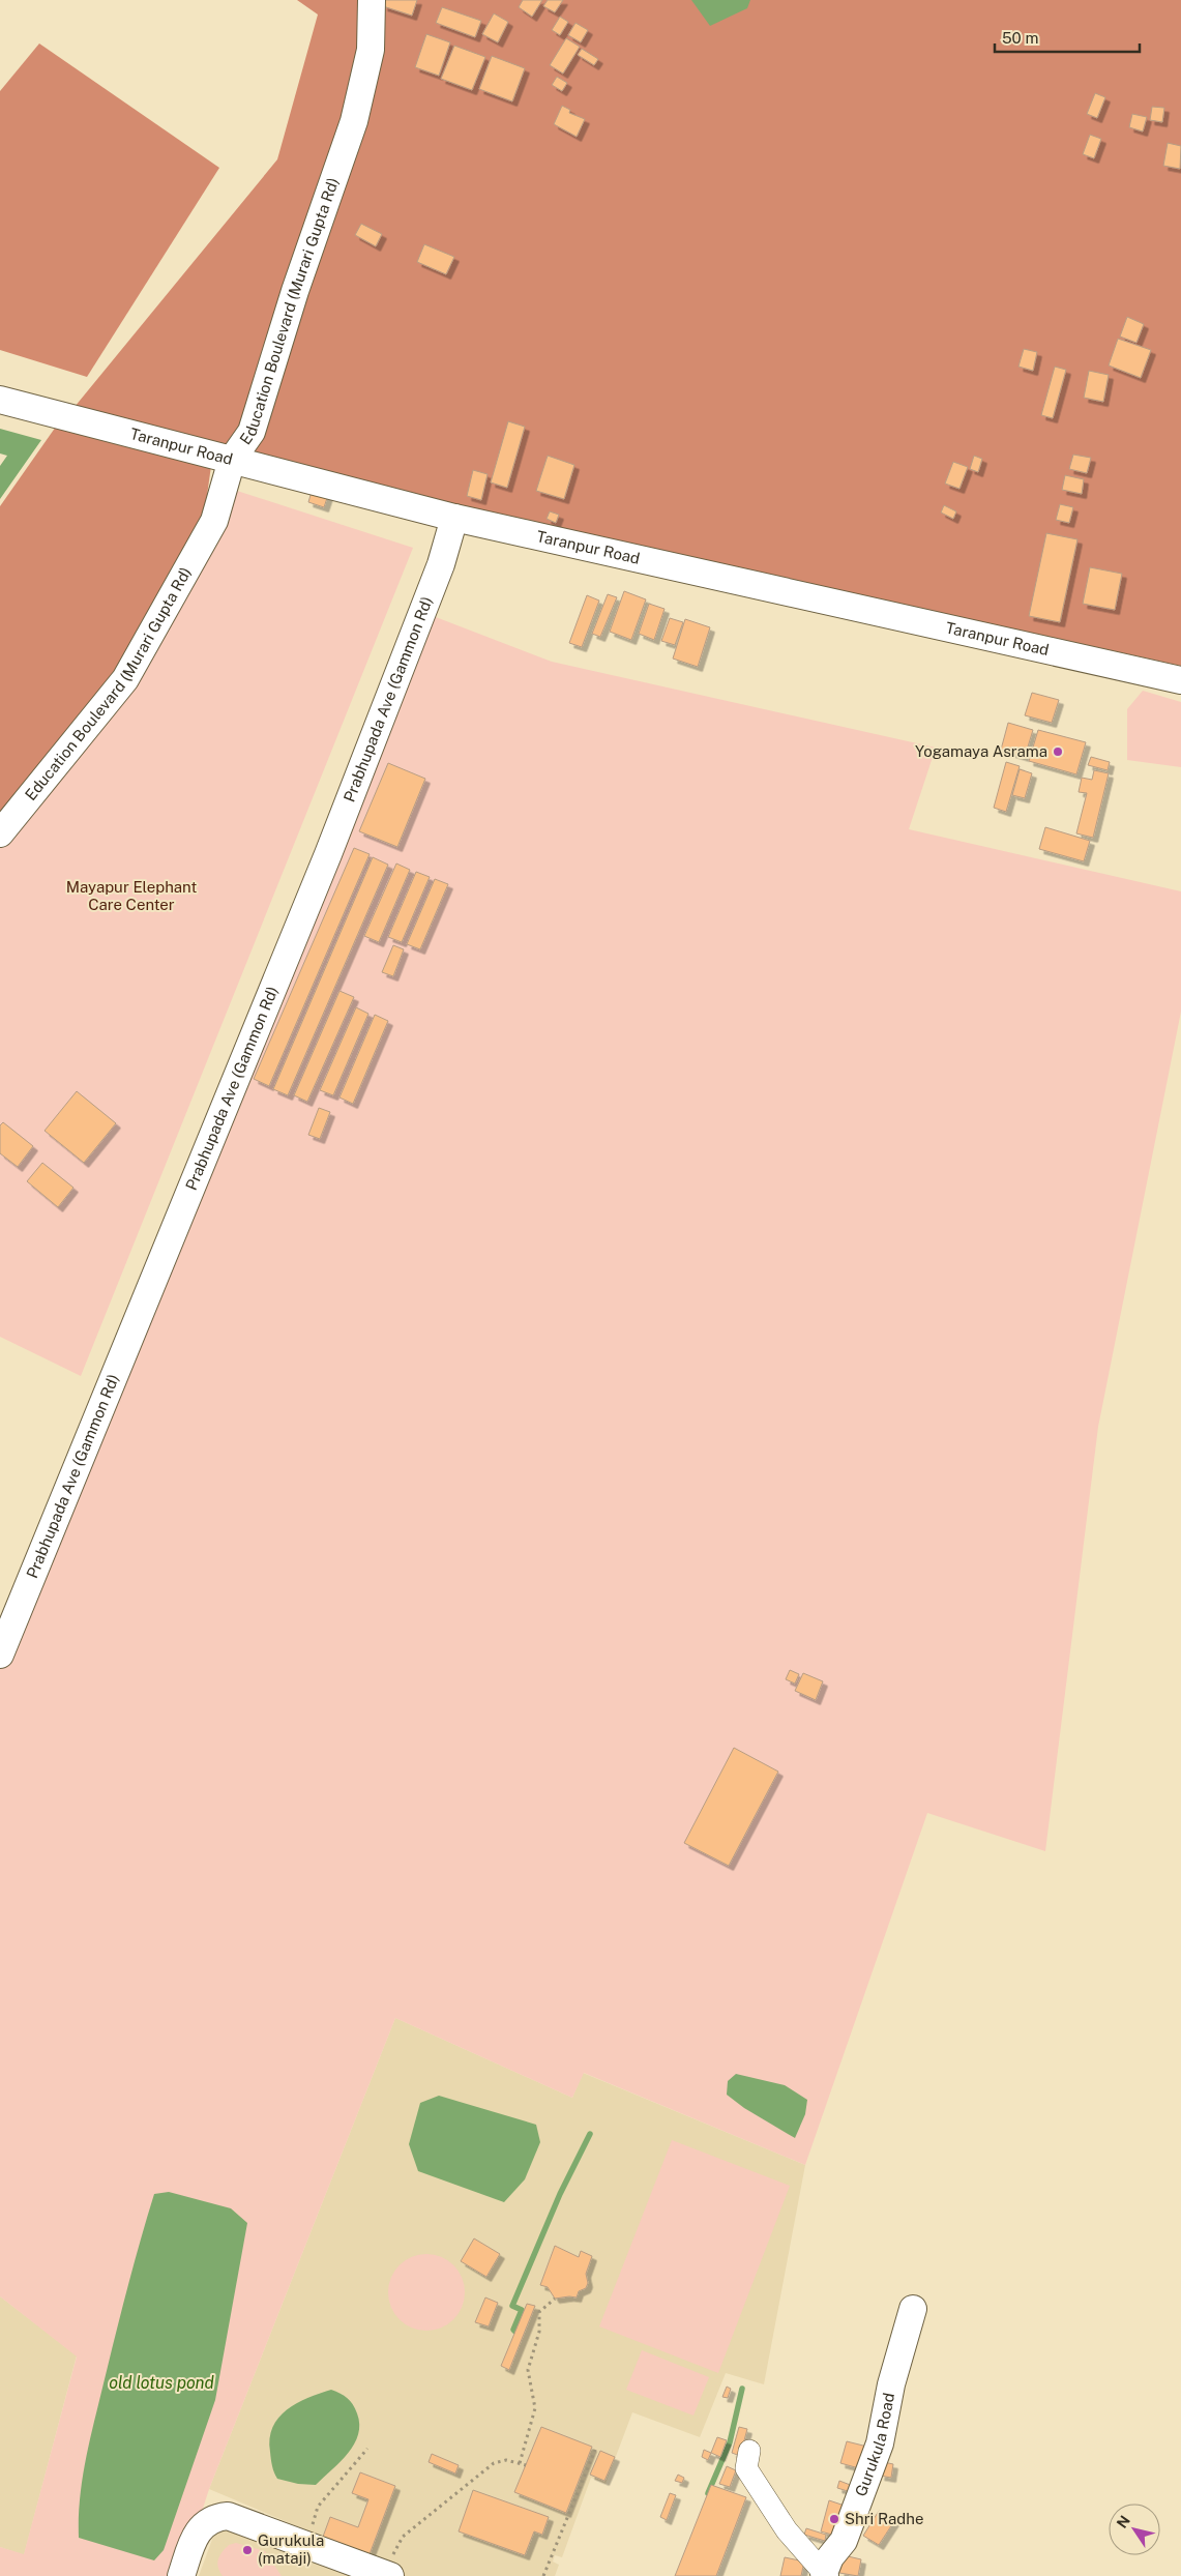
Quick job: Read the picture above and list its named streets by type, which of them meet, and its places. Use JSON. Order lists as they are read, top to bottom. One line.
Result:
{"streets":{"street":["Education Boulevard (Murari Gupta Rd)","Taranpur Road","Prabhupada Ave (Gammon Rd)","Gurukula Road"]},"crossings":[["Education Boulevard (Murari Gupta Rd)","Taranpur Road"],["Taranpur Road","Prabhupada Ave (Gammon Rd)"]],"water":["old lotus pond"],"parks":["Mayapur Elephant Care Center"],"places":["Yogamaya Asrama","Shri Radhe","Gurukula (mataji)"],"scale_bar":"50 m","north":"top left"}
